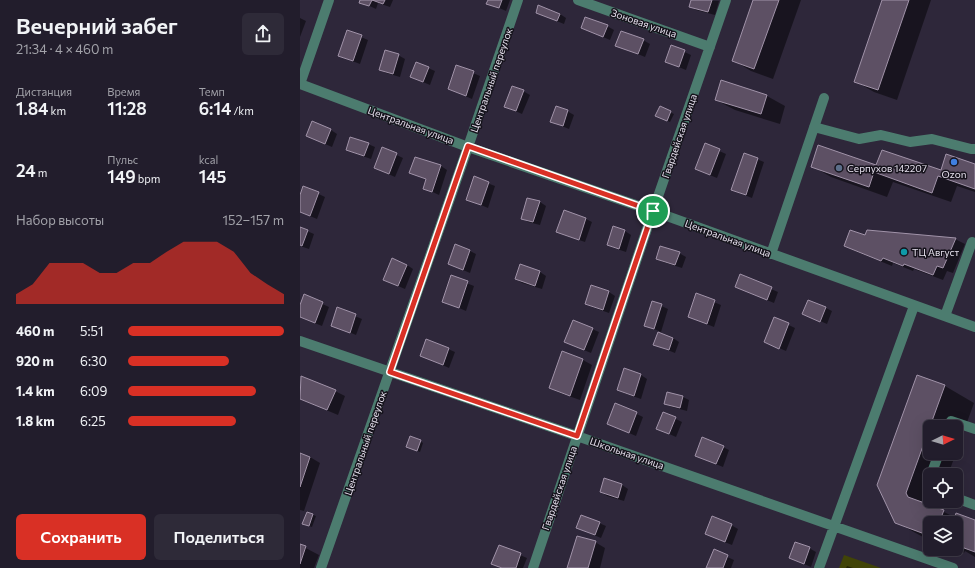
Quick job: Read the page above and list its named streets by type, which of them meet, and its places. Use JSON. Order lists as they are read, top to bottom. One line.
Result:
{"streets":{"street":["Зоновая улица","Центральный переулок","Центральная улица","Гвардейская улица","Школьная улица"]},"crossings":[["Зоновая улица","Гвардейская улица"],["Центральный переулок","Центральная улица"],["Центральный переулок","Школьная улица"],["Центральная улица","Гвардейская улица"],["Гвардейская улица","Школьная улица"]],"places":["Ozon","Серпухов 142207","ТЦ Август"],"north":"right","page":{"heading":["Вечерний забег","21:34 · 4 × 460 m"],"stats":[["Дистанция","1.84 km"],["Время","11:28"],["Темп","6:14 /km"],["24 m"],["Пульс","149 bpm"],["kcal","145"]],"chart":["Набор высоты","152–157 m"],"list":[{"name":"460 m","note":"5:51"},{"name":"920 m","note":"6:30"},{"name":"1.4 km","note":"6:09"},{"name":"1.8 km","note":"6:25"}],"buttons":["Сохранить","Поделиться"]}}
